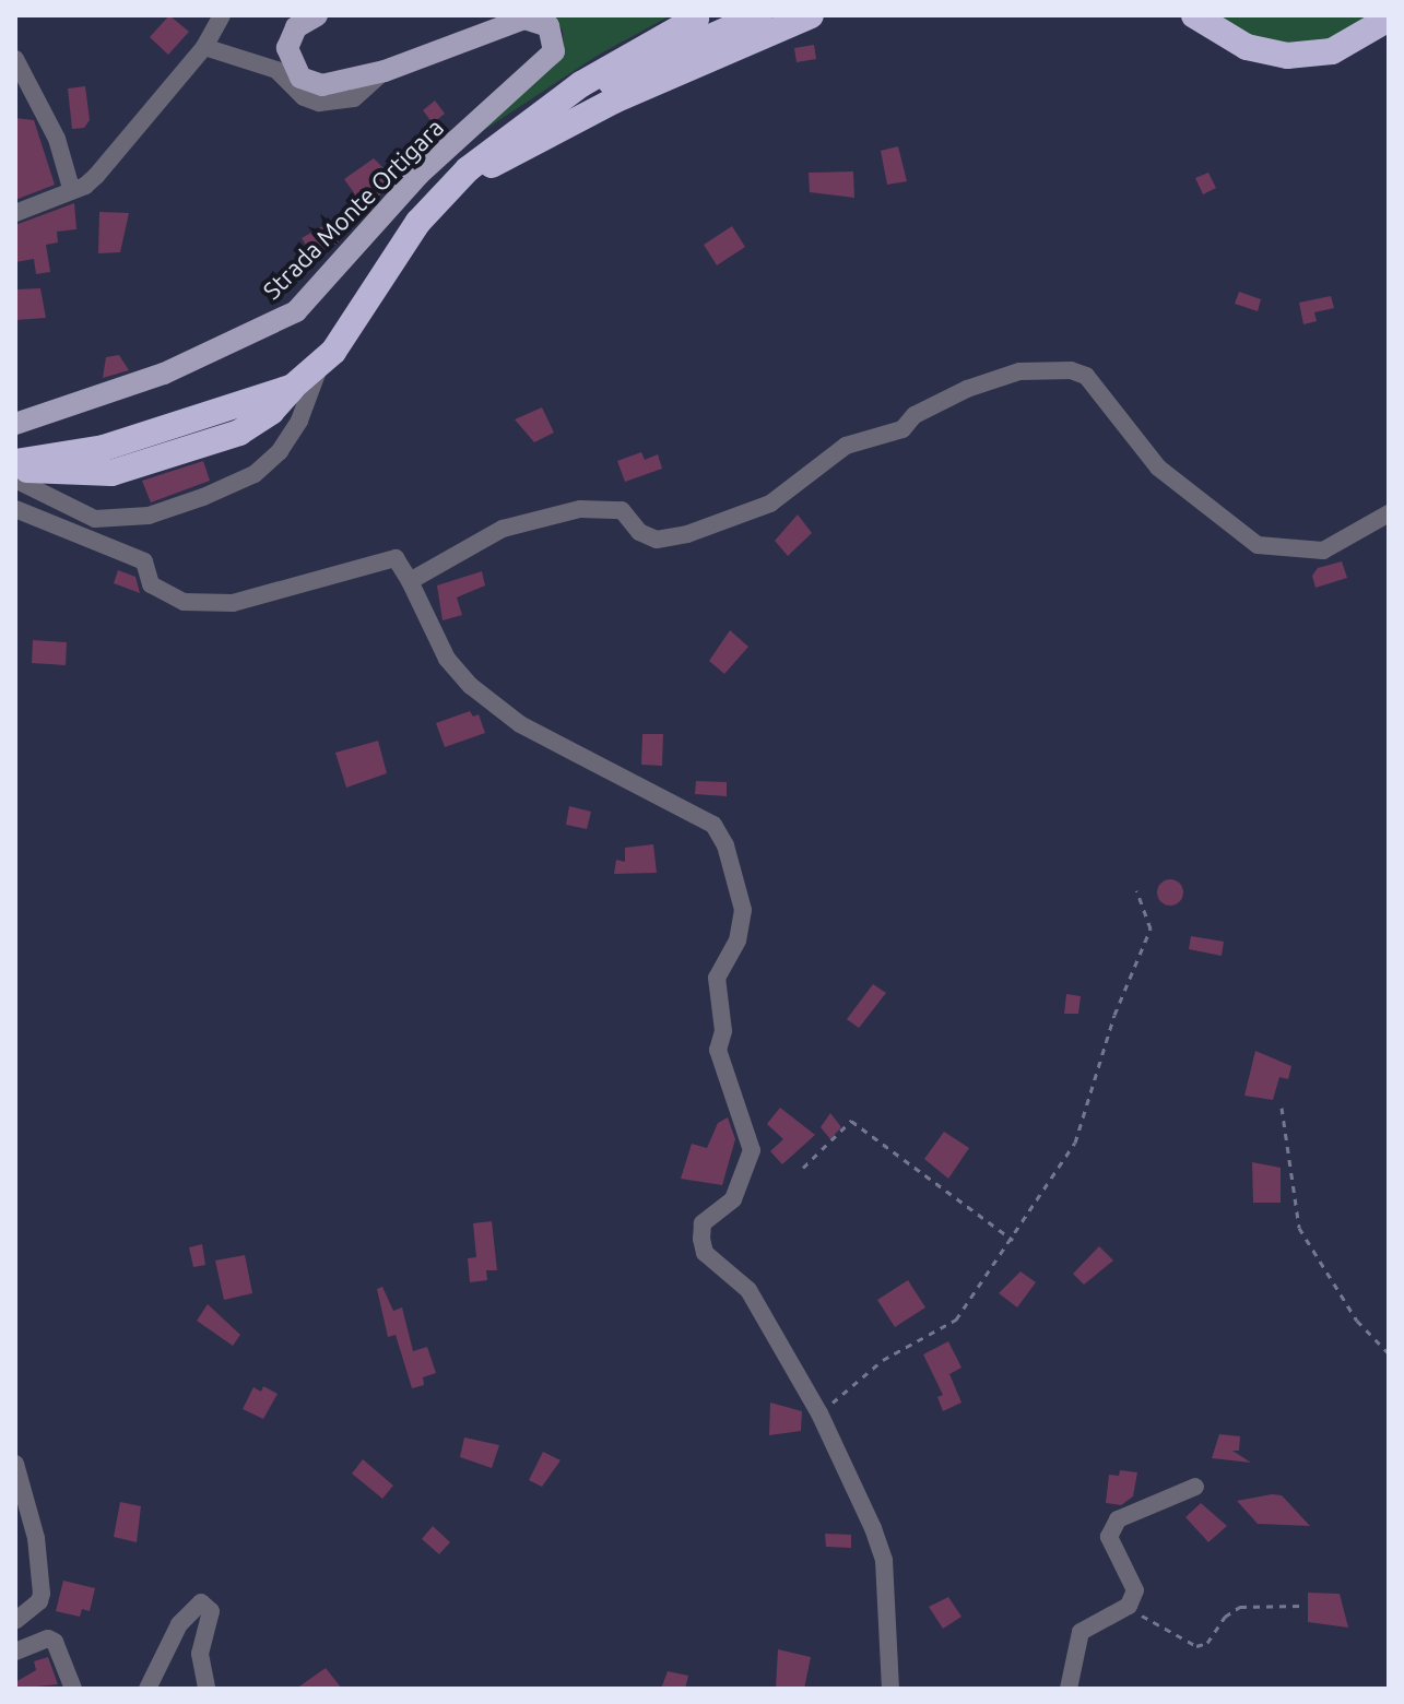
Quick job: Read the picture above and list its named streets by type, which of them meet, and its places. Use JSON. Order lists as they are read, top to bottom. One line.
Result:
{"streets":{"main road":["Strada Monte Ortigara"]}}
